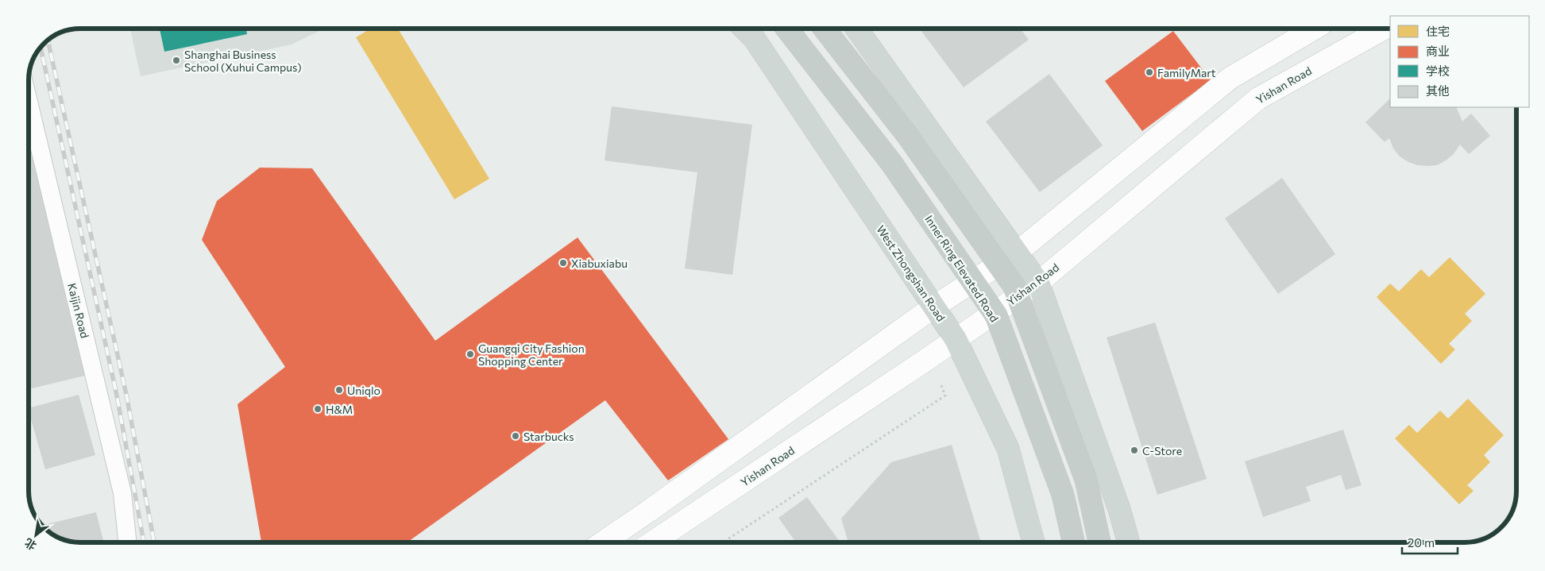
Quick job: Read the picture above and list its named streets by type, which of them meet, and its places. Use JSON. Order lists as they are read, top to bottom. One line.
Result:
{"streets":{"highway":["Inner Ring Elevated Road"],"main road":["Yishan Road","West Zhongshan Road"],"street":["Kaijin Road"]},"crossings":[["Yishan Road","West Zhongshan Road"]],"places":["Shanghai Business School (Xuhui Campus)","FamilyMart","Xiabuxiabu","Guangqi City Fashion Shopping Center","Uniqlo","H&M","Starbucks","C-Store"],"legend":["住宅","商业","学校","其他"],"scale_bar":"20 m","north":"bottom left"}
